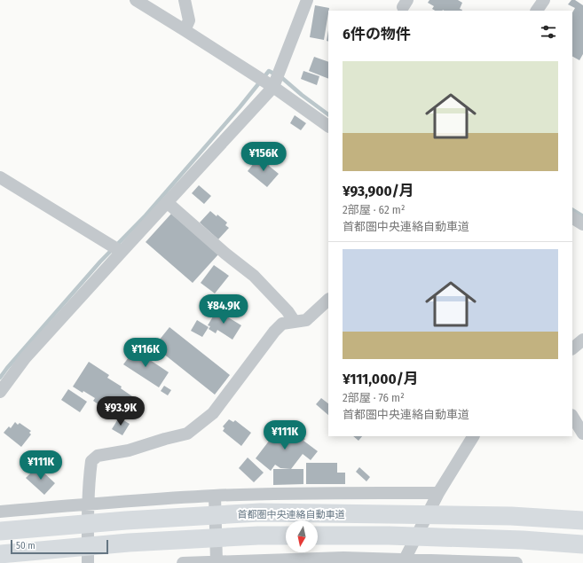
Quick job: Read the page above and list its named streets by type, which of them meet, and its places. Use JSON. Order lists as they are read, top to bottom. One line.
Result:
{"streets":{"highway":["首都圏中央連絡自動車道"]},"scale_bar":"50 m","north":"bottom","page":{"heading":"6件の物件","list":[{"name":"¥93,900/月","note":"2部屋 · 62 m² · 首都圏中央連絡自動車道"},{"name":"¥111,000/月","note":"2部屋 · 76 m² · 首都圏中央連絡自動車道"}],"price":["¥156K","¥84.9K","¥116K","¥93.9K","¥111K","¥111K"],"scale":"50 m"}}
